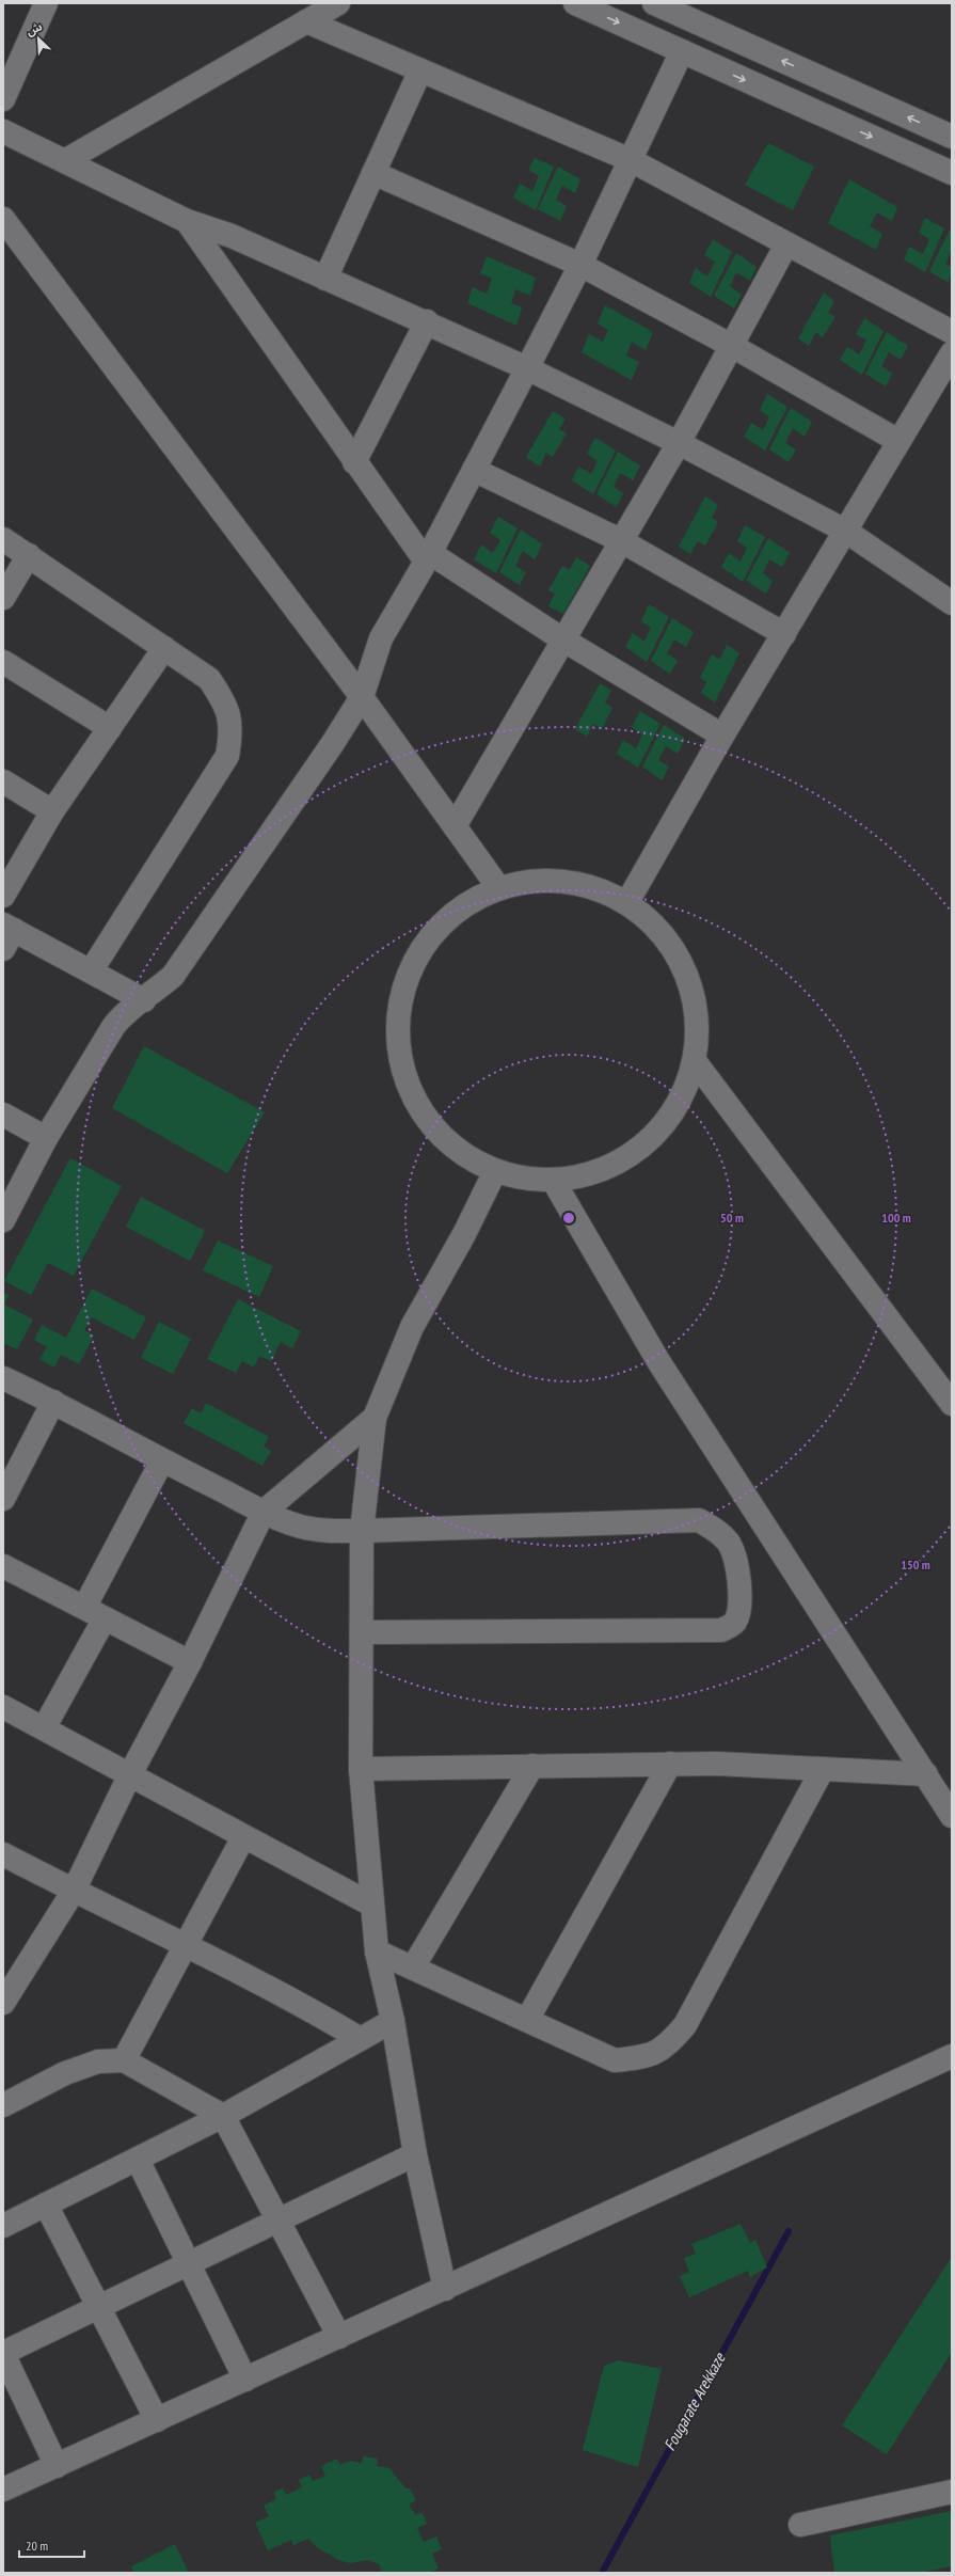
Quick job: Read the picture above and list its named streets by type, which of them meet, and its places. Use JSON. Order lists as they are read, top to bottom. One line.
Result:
{"water":["Fougarate Arekkaze"],"scale_bar":"20 m","north":"top left","rings":["50 m","100 m","150 m"]}
